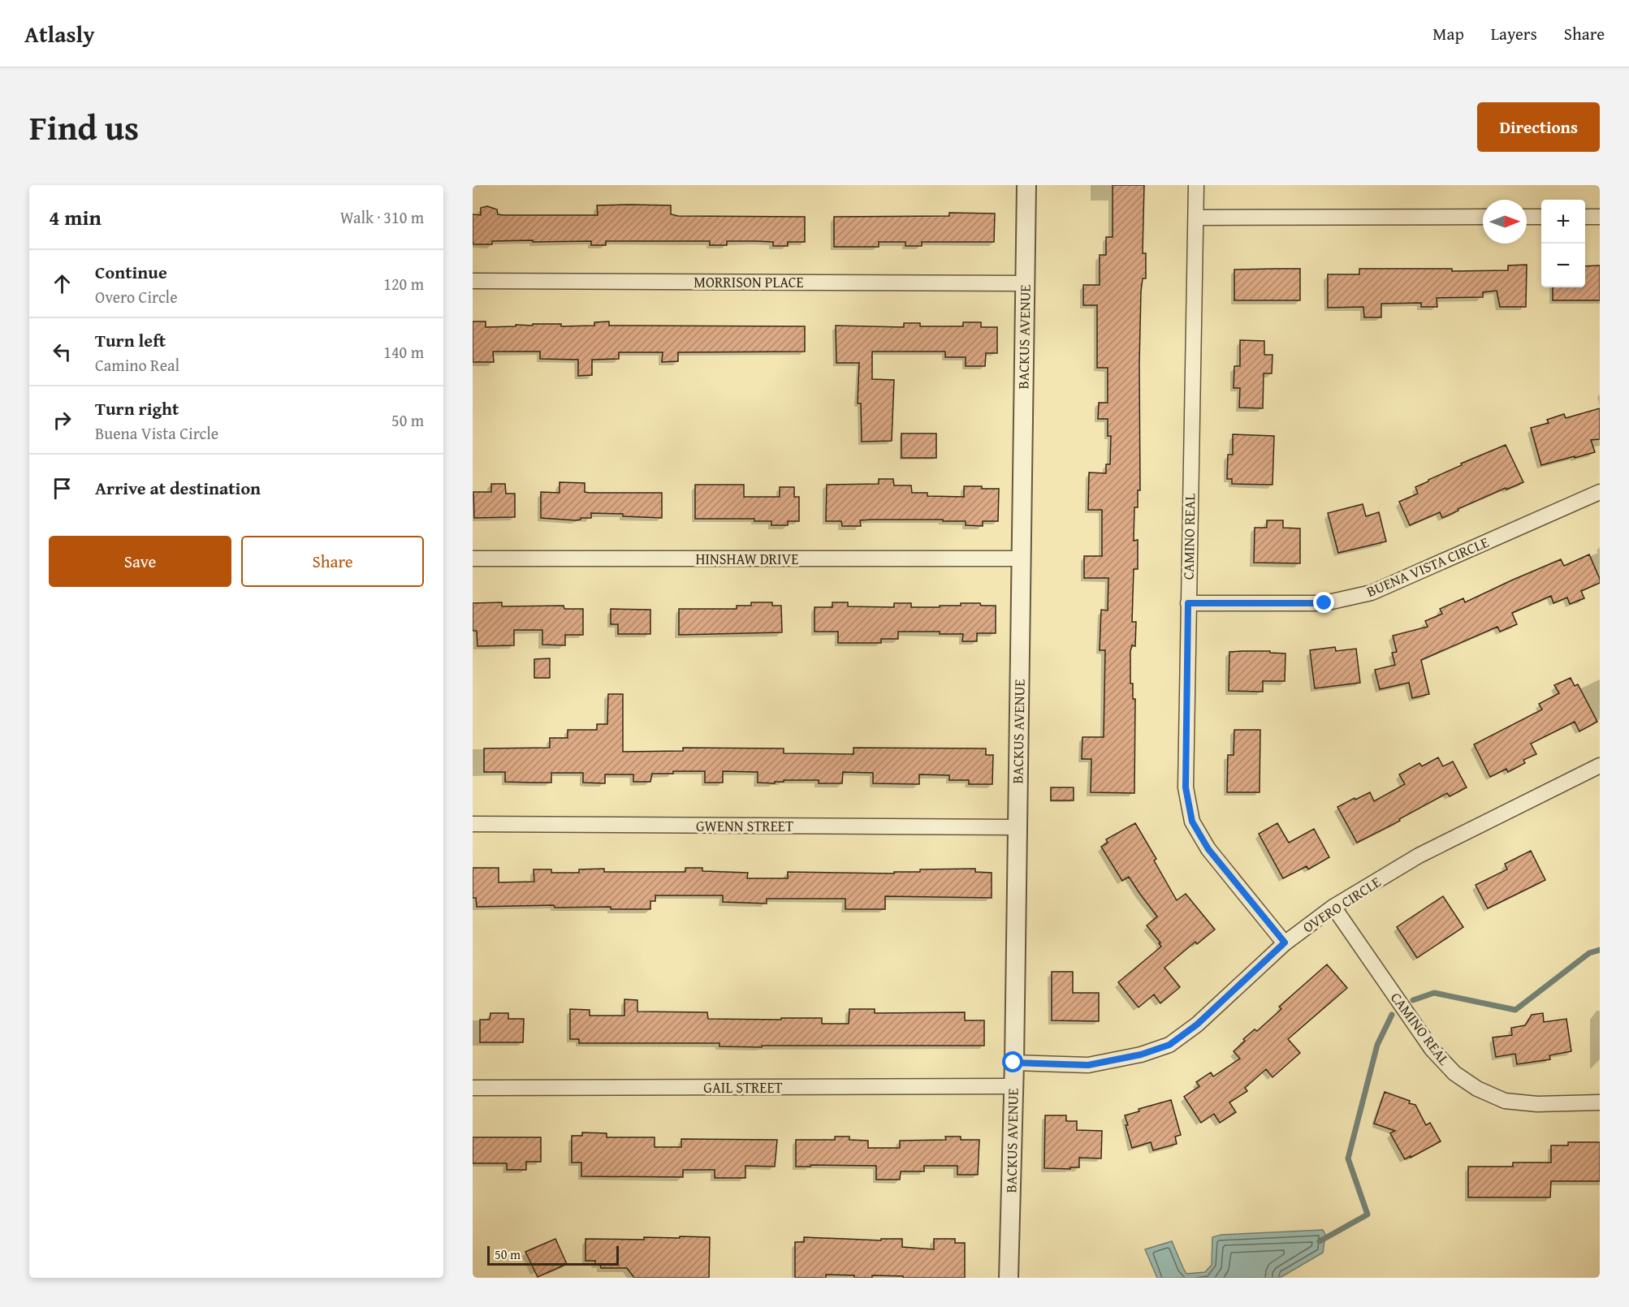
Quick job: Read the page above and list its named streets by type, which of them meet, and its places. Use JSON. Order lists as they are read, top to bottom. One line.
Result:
{"streets":{"street":["MORRISON PLACE","BACKUS AVENUE","CAMINO REAL","HINSHAW DRIVE","BUENA VISTA CIRCLE","GWENN STREET","OVERO CIRCLE","GAIL STREET"]},"crossings":[["MORRISON PLACE","BACKUS AVENUE"],["BACKUS AVENUE","HINSHAW DRIVE"],["BACKUS AVENUE","GWENN STREET"],["BACKUS AVENUE","OVERO CIRCLE"],["BACKUS AVENUE","GAIL STREET"],["CAMINO REAL","BUENA VISTA CIRCLE"],["CAMINO REAL","OVERO CIRCLE"]],"scale_bar":"50 m","north":"right","page":{"header":"Atlasly","nav":["Map","Layers","Share"],"title":"Find us","buttons":["Directions",["Save","Share"]],"heading":["4 min","Walk · 310 m"],"map_buttons":["+","−"],"list":[["Continue","Overo Circle","120 m"],["Turn left","Camino Real","140 m"],["Turn right","Buena Vista Circle","50 m"],"Arrive at destination"],"scale":"50 m"}}
